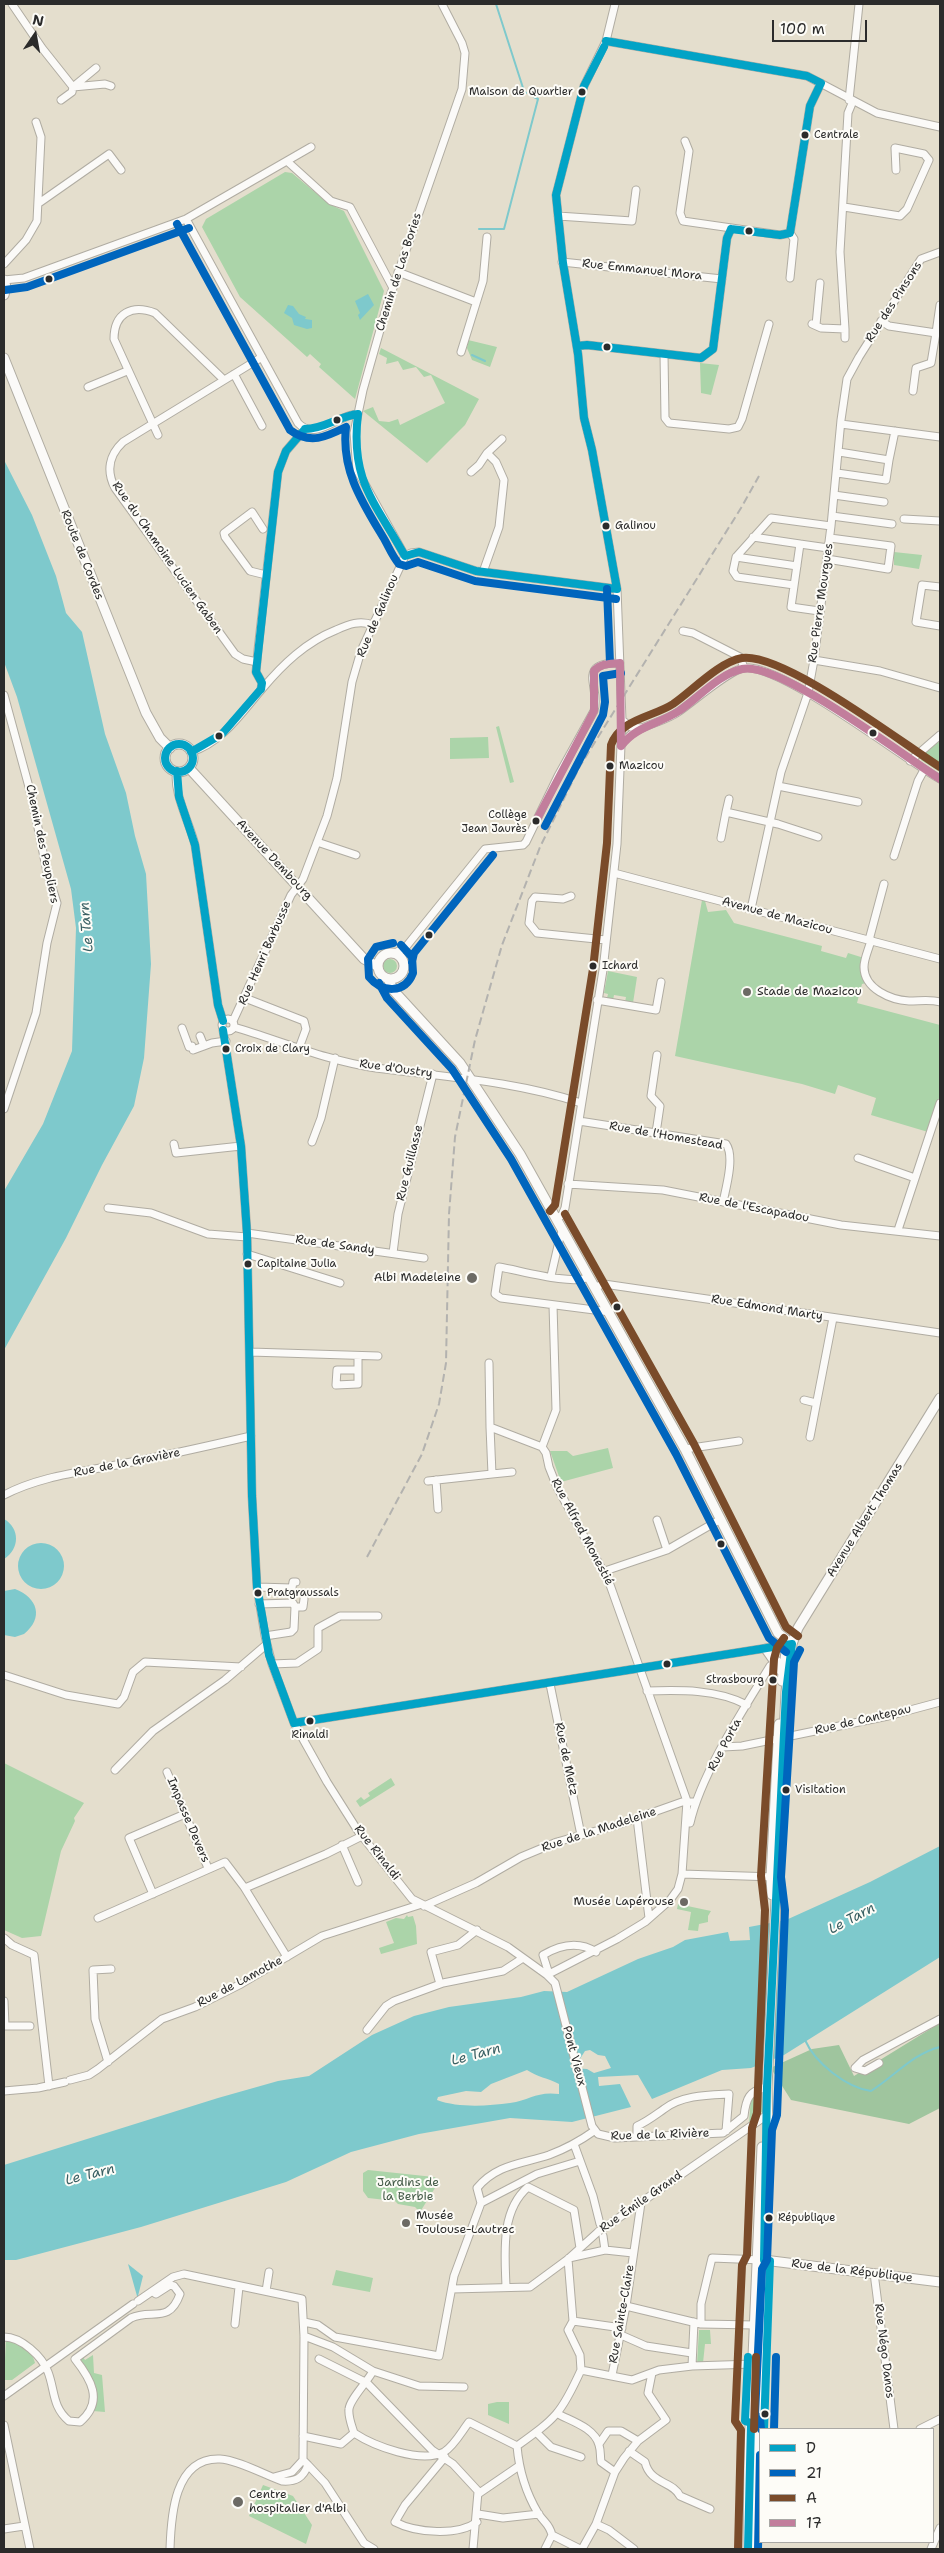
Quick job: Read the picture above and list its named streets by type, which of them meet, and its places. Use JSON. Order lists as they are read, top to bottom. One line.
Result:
{"streets":{"main road":["Route de Cordes","Avenue Dembourg","Avenue Albert Thomas","Rue de la République"],"street":["Rue Emmanuel Mora","Chemin de Las Bories","Rue des Pinsons","Rue du Chamoine Lucien Gaben","Rue Pierre Mourgues","Rue de Galinou","Chemin des Peupliers","Avenue de Mazicou","Rue Henri Barbusse","Rue d'Oustry","Rue de l'Homestead","Rue Guillasse","Rue de l'Escapadou","Rue de Sandy","Rue Edmond Marty","Rue de la Gravière","Rue Alfred Monestié","Rue de Cantepau","Rue Porta","Rue de Metz","Impasse Devers","Rue de la Madeleine","Rue Rinaldi","Rue de Lamothe","Pont Vieux","Rue de la Rivière","Rue Émile Grand","Rue Sainte-Claire","Rue Négo Danos"]},"crossings":[["Chemin de Las Bories","Rue de Galinou"],["Rue des Pinsons","Rue Pierre Mourgues"],["Route de Cordes","Avenue Dembourg"],["Rue Pierre Mourgues","Avenue de Mazicou"],["Rue de Galinou","Avenue Dembourg"],["Rue de Galinou","Rue Henri Barbusse"],["Avenue Dembourg","Rue Henri Barbusse"],["Rue Henri Barbusse","Rue d'Oustry"],["Rue Henri Barbusse","Rue Rinaldi"],["Rue d'Oustry","Rue Guillasse"],["Rue de l'Homestead","Rue de l'Escapadou"],["Rue Guillasse","Rue de Sandy"],["Rue de Sandy","Rue Rinaldi"],["Rue de la Gravière","Rue Rinaldi"],["Rue Alfred Monestié","Rue Porta"],["Rue Alfred Monestié","Rue de la Madeleine"],["Rue de Cantepau","Rue Porta"],["Rue Porta","Rue de la Madeleine"],["Rue Porta","Rue Rinaldi"],["Rue de Metz","Rue de la Madeleine"],["Rue de la Madeleine","Rue Rinaldi"],["Rue de la Madeleine","Rue de Lamothe"],["Rue Rinaldi","Rue de Lamothe"],["Rue Rinaldi","Pont Vieux"],["Pont Vieux","Rue de la Rivière"],["Rue Émile Grand","Rue Sainte-Claire"],["Rue de la République","Rue Négo Danos"]],"water":["Le Tarn"],"parks":["Jardins de la Berbie"],"places":["Maison de Quartier","Centrale","Galinou","Mazicou","Collège Jean Jaurès","Ichard","Stade de Mazicou","Croix de Clary","Capitaine Julia","Albi Madeleine","Pratgraussals","Strasbourg","Rinaldi","Visitation","Musée Lapérouse","République","Musée Toulouse-Lautrec","Centre hospitalier d'Albi"],"lines":["transit line D","transit line 21","transit line A","transit line 17"],"legend":["D","21","A","17"],"scale_bar":"100 m","north":"top"}
